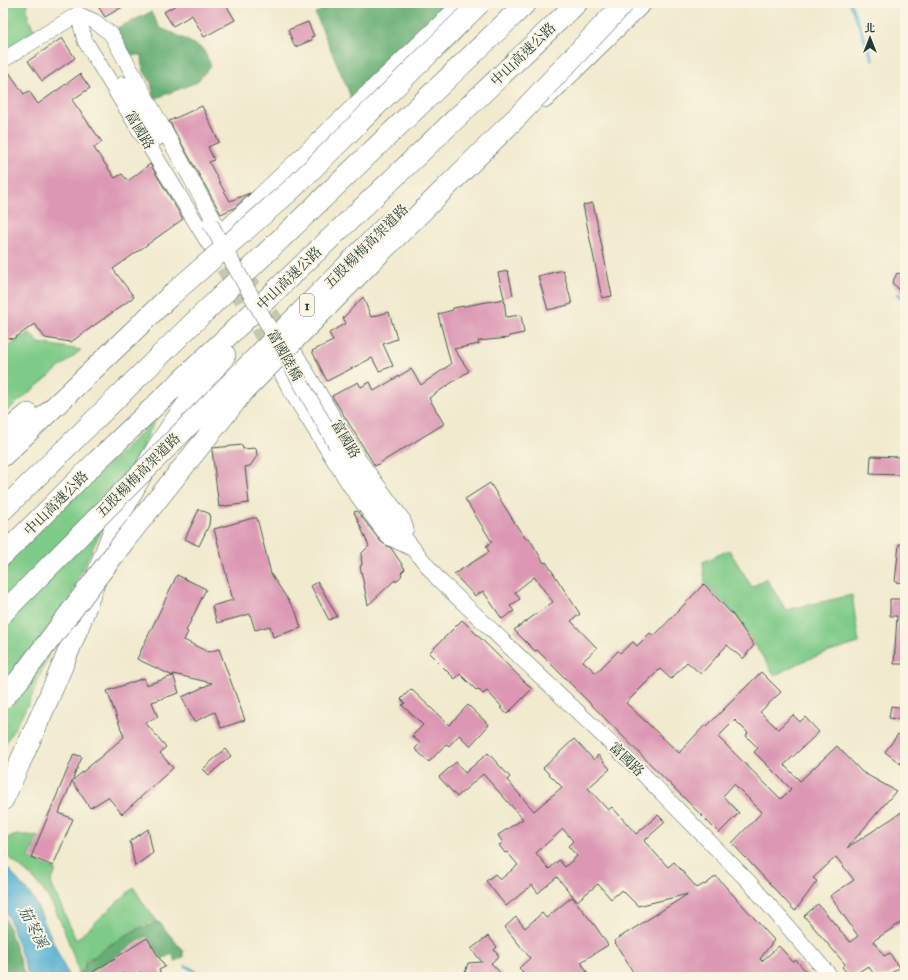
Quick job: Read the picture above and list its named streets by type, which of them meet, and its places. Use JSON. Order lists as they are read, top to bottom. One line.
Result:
{"streets":{"highway":["中山高速公路","五股楊梅高架道路","1"],"street":["富國路","富國陸橋"]},"crossings":[["富國路","富國陸橋"]],"water":["茄苳溪"],"north":"top"}
